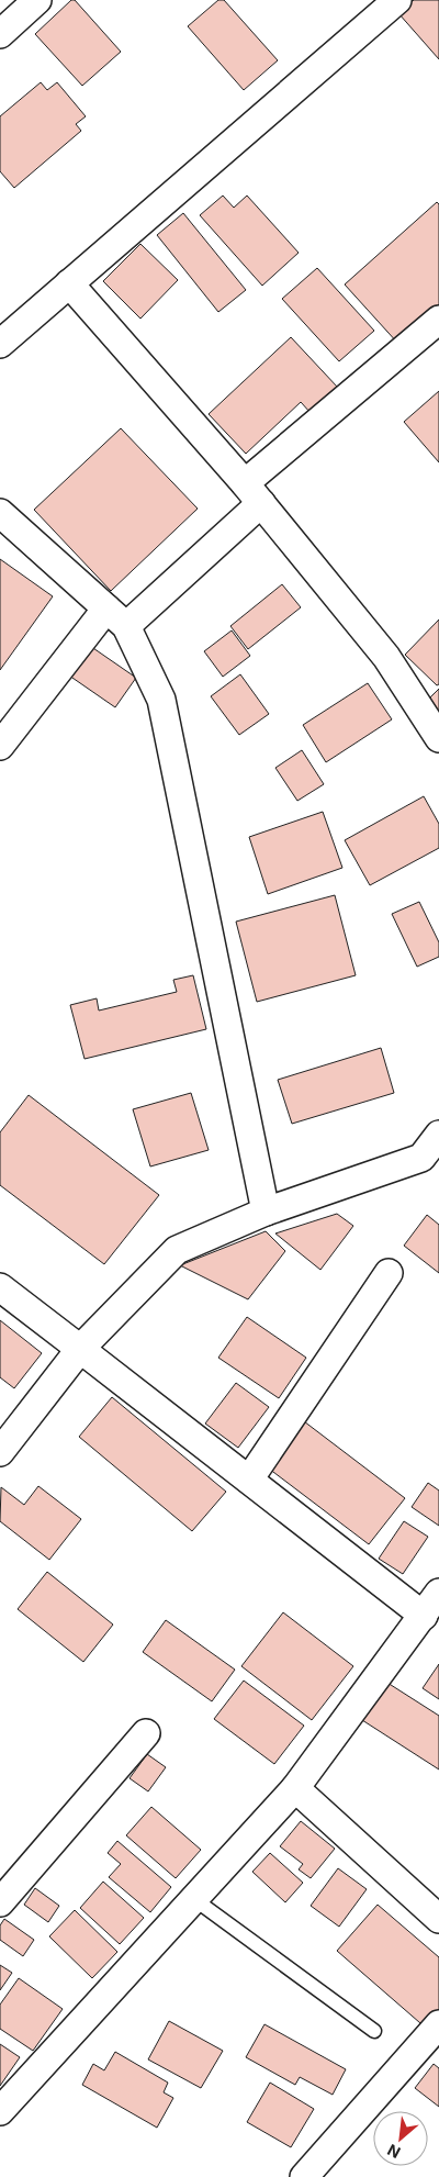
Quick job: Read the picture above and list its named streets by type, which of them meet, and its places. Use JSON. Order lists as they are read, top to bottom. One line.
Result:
{"north":"bottom left"}
